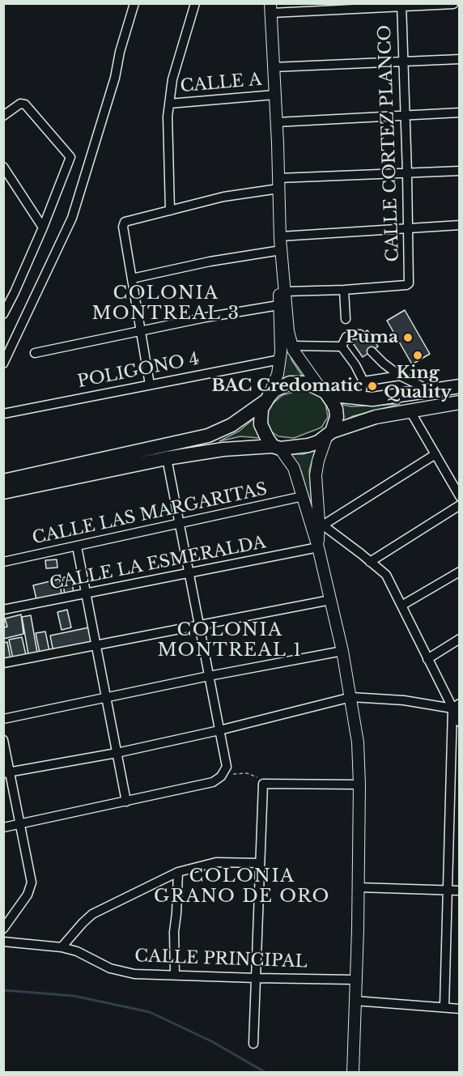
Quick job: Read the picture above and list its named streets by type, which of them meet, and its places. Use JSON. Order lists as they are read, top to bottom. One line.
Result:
{"streets":{"street":["CALLE A","CALLE CORTEZ PLANCO","POLIGONO 4","CALLE LAS MARGARITAS","CALLE LA ESMERALDA","CALLE PRINCIPAL"]},"districts":["COLONIA MONTREAL 3","COLONIA MONTREAL 1","COLONIA GRANO DE ORO"],"places":["Puma","King Quality","BAC Credomatic"]}
